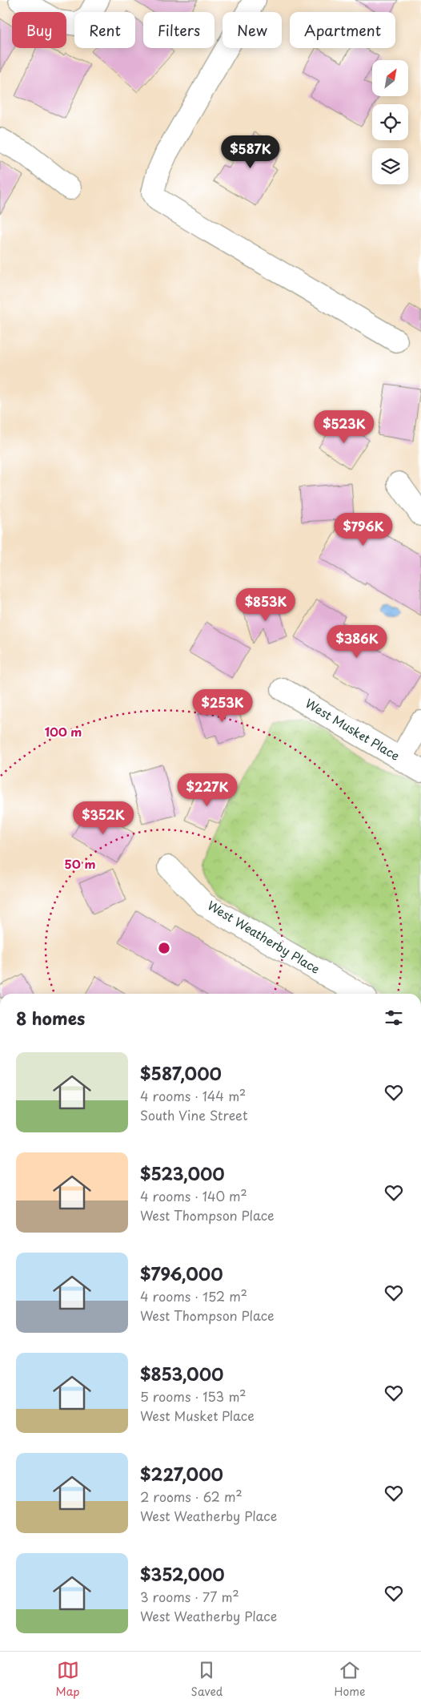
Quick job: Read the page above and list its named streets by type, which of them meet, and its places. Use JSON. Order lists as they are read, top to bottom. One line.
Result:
{"streets":{"street":["West Musket Place","West Weatherby Place"]},"north":"top right","page":{"chip":["Buy","Rent","Filters","New","Apartment"],"price":["$587K","$523K","$796K","$853K","$386K","$253K","$227K","$352K"],"heading":"8 homes","list":[{"name":"$587,000","note":"4 rooms · 144 m² · South Vine Street"},{"name":"$523,000","note":"4 rooms · 140 m² · West Thompson Place"},{"name":"$796,000","note":"4 rooms · 152 m² · West Thompson Place"},{"name":"$853,000","note":"5 rooms · 153 m² · West Musket Place"},{"name":"$227,000","note":"2 rooms · 62 m² · West Weatherby Place"},{"name":"$352,000","note":"3 rooms · 77 m² · West Weatherby Place"}],"tabs":["Map","Saved","Home"]},"rings":["100 m","50 m"]}
